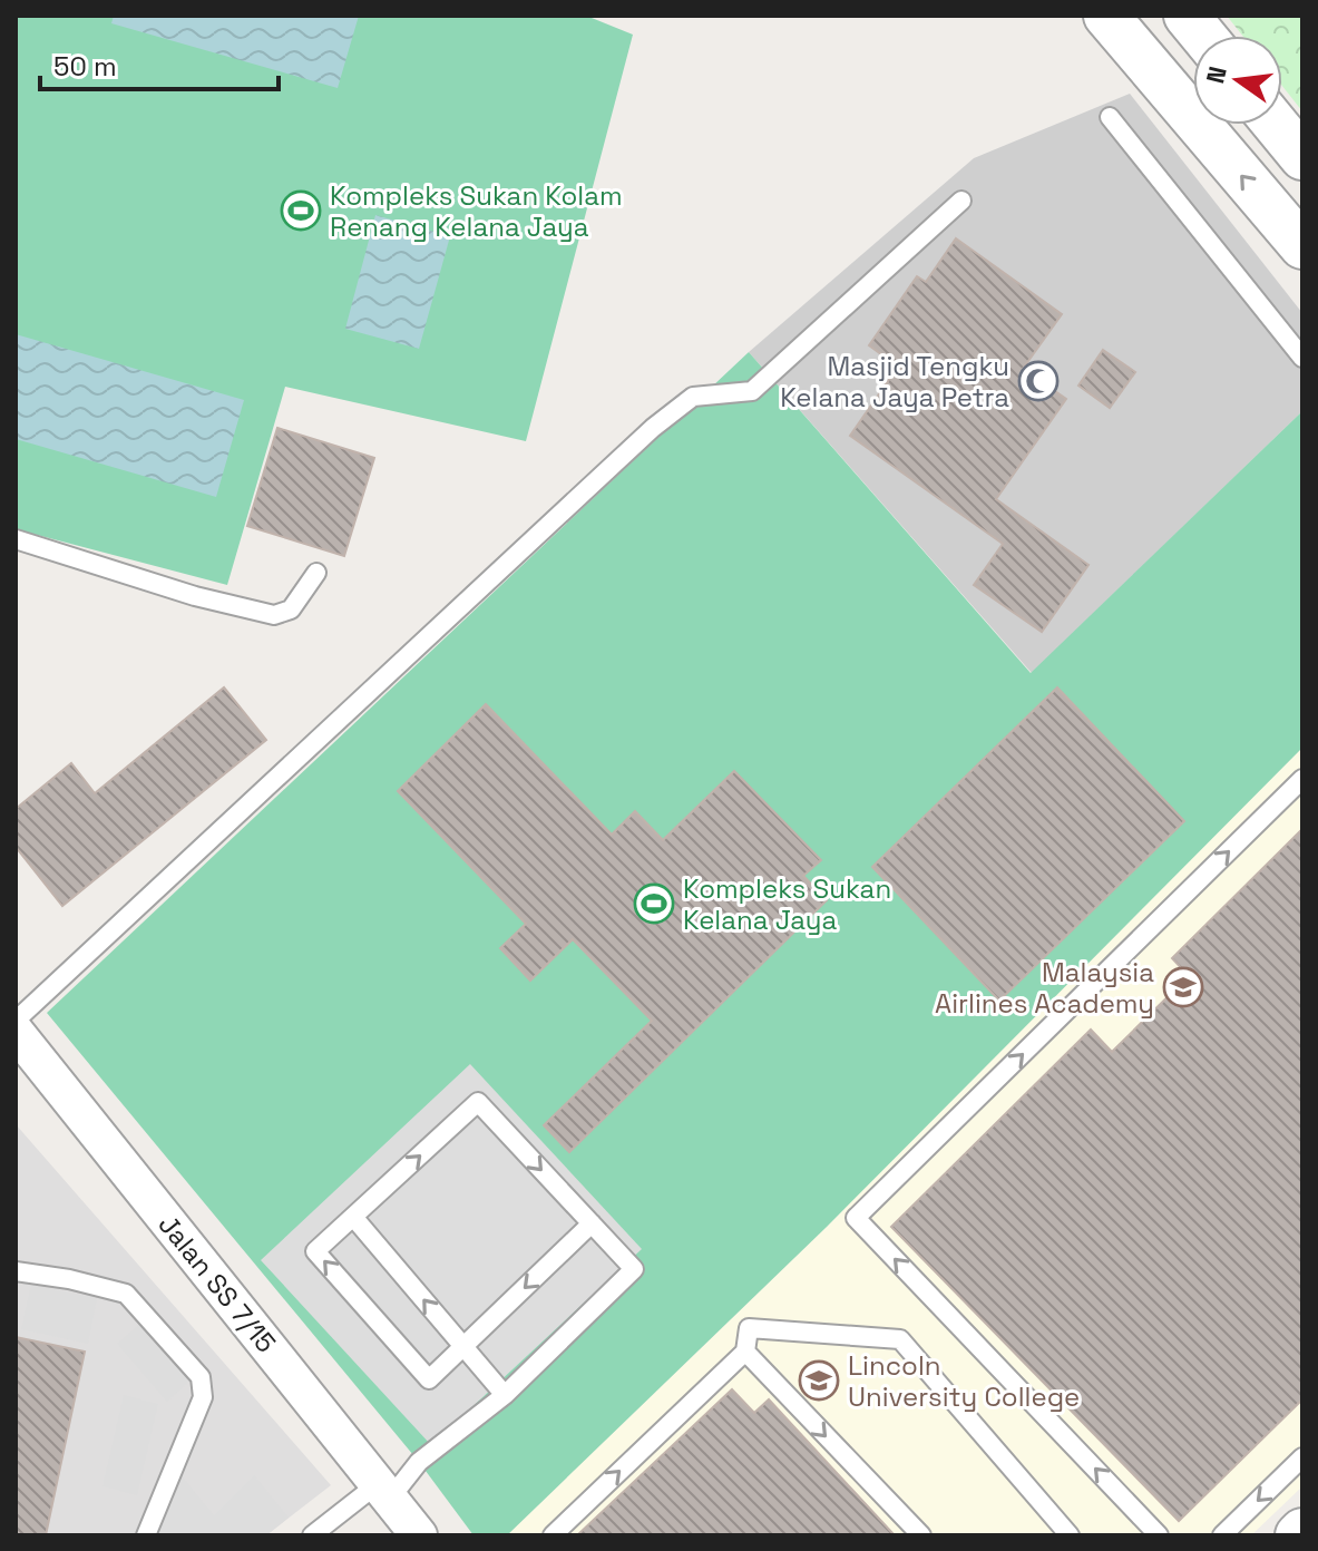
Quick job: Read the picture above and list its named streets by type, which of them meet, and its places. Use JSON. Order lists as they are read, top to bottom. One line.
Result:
{"streets":{"street":["Jalan SS 7/15"]},"places":{"sports":["Kompleks Sukan Kolam Renang Kelana Jaya","Kompleks Sukan Kelana Jaya"],"mosque":["Masjid Tengku Kelana Jaya Petra"],"school or university":["Malaysia Airlines Academy","Lincoln University College"]},"scale_bar":"50 m","north":"left"}
